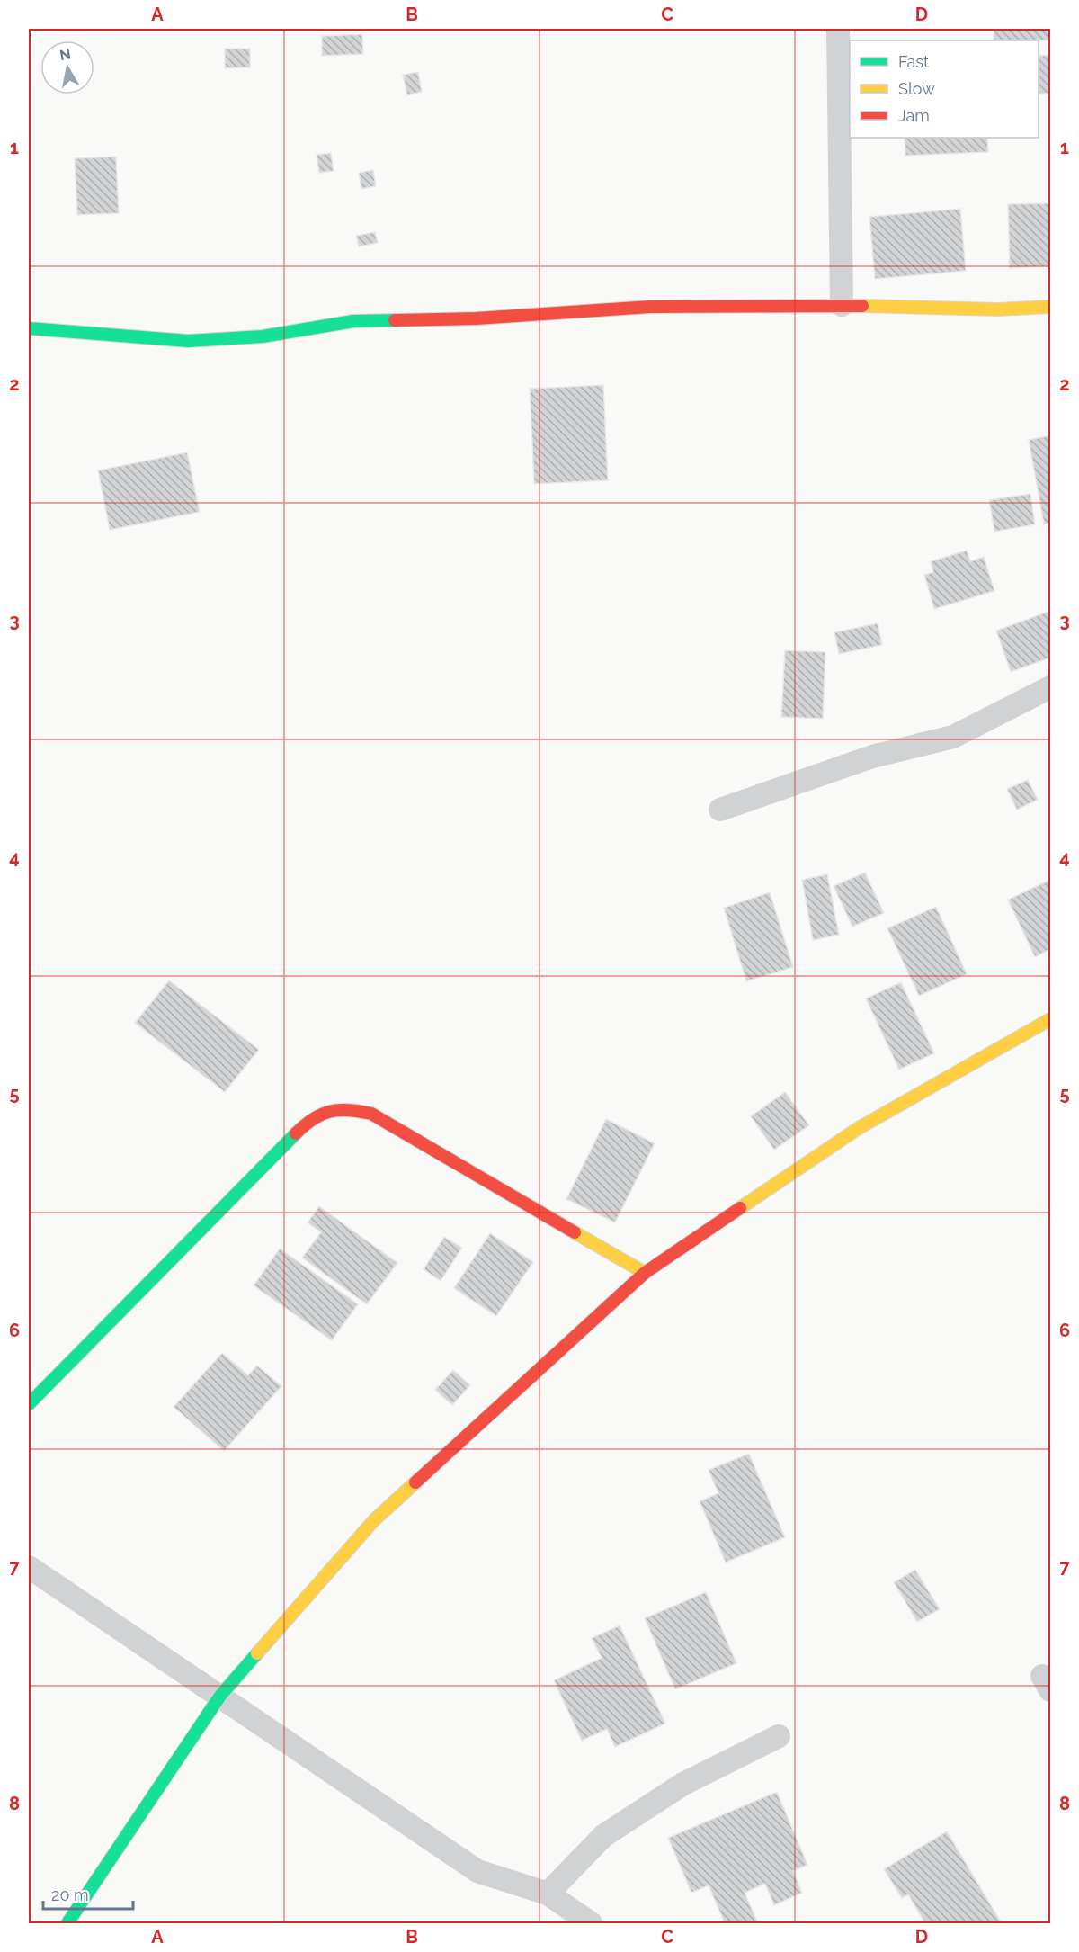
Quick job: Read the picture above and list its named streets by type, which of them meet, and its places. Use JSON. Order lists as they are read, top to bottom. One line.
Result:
{"legend":["Fast","Slow","Jam"],"scale_bar":"20 m","north":"top","grid":{"columns":["A","B","C","D"],"rows":["1","2","3","4","5","6","7","8"]}}
